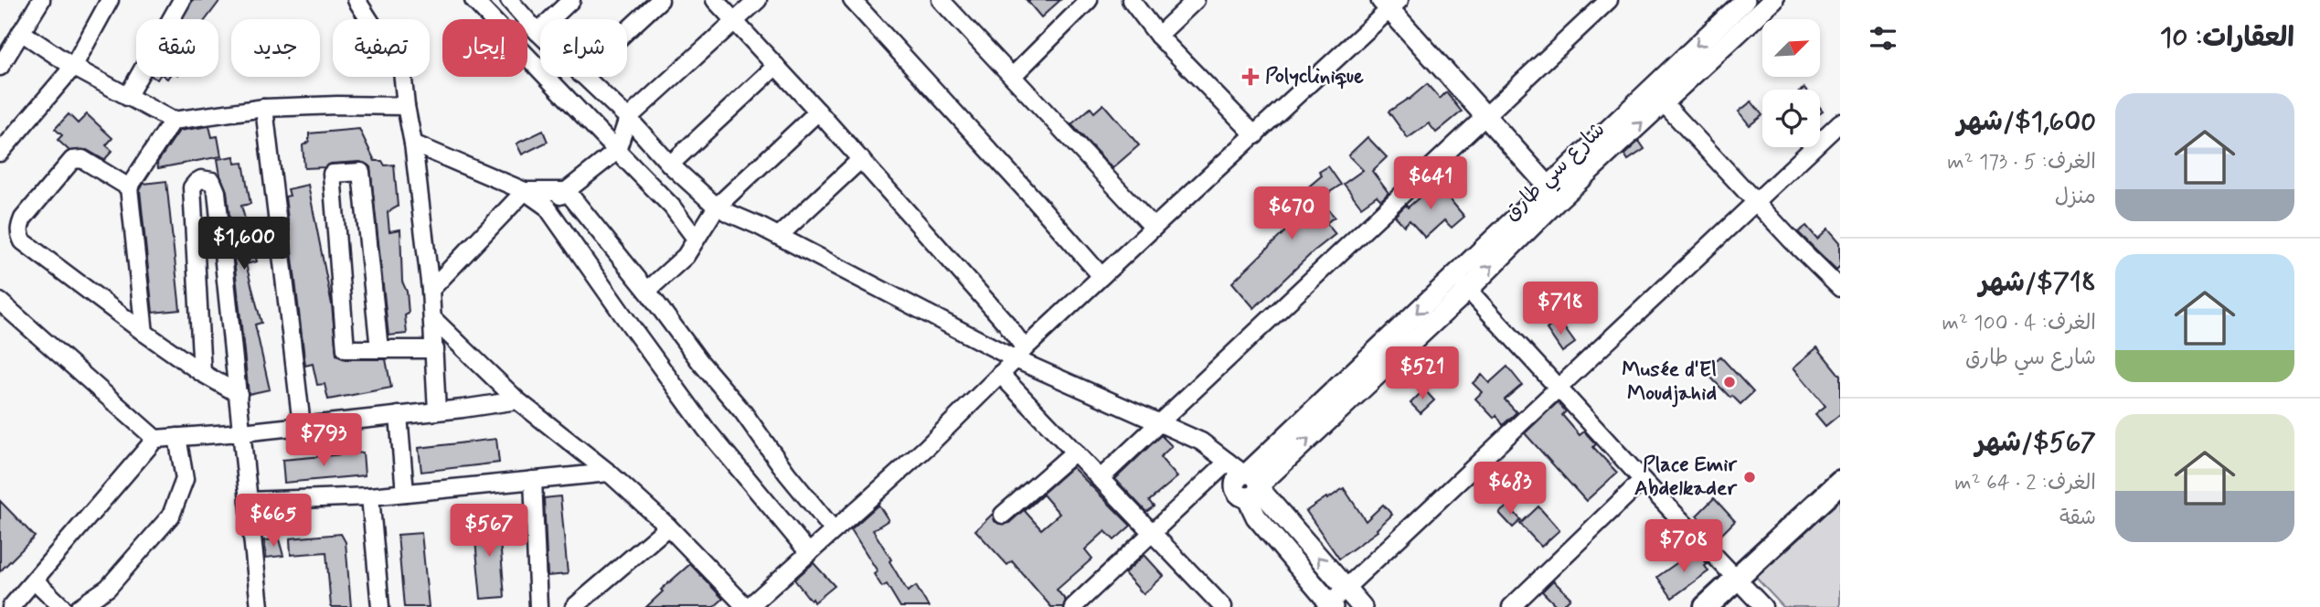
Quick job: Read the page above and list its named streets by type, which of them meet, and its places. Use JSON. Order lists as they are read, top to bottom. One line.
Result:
{"streets":{"street":["شارع سي طارق"]},"places":{"health":["Polyclinique"],"other":["Musée d'El Moudjahid","Place Emir Abdelkader"]},"north":"top right","page":{"heading":"العقارات: 10","chip":["شراء","إيجار","تصفية","جديد","شقة"],"list":[{"name":"$1,600/شهر","note":"الغرف: 5 · 173 m² · منزل"},{"name":"$718/شهر","note":"الغرف: 4 · 100 m² · شارع سي طارق"},{"name":"$567/شهر","note":"الغرف: 2 · 64 m² · شقة"}],"price":["$641","$670","$1,600","$718","$521","$793","$683","$665","$567","$708"]}}
